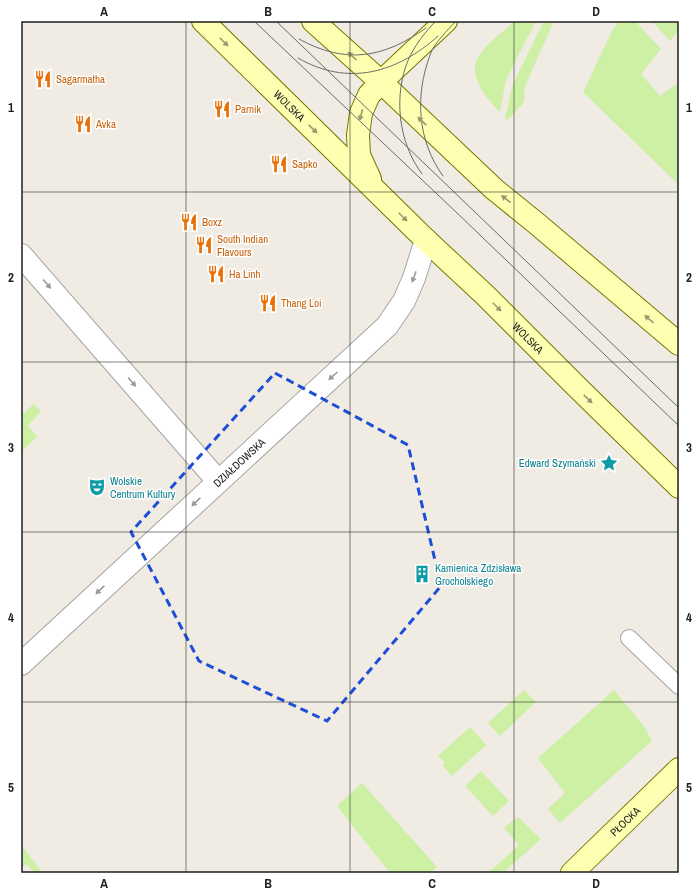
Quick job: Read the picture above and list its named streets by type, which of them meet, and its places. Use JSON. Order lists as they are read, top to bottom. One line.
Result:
{"streets":{"main road":["WOLSKA","PŁOCKA"],"street":["DZIAŁDOWSKA"]},"crossings":[["WOLSKA","DZIAŁDOWSKA"]],"one_way":["DZIAŁDOWSKA"],"places":{"restaurant":["Sagarmatha","Parnik","Avka","Sapko","Boxz","South Indian Flavours","Ha Linh","Thang Loi"],"place":["Edward Szymański"],"theatre":["Wolskie Centrum Kultury"],"building":["Kamienica Zdzisława Grocholskiego"]},"grid":{"columns":["A","B","C","D"],"rows":["1","2","3","4","5"]}}
